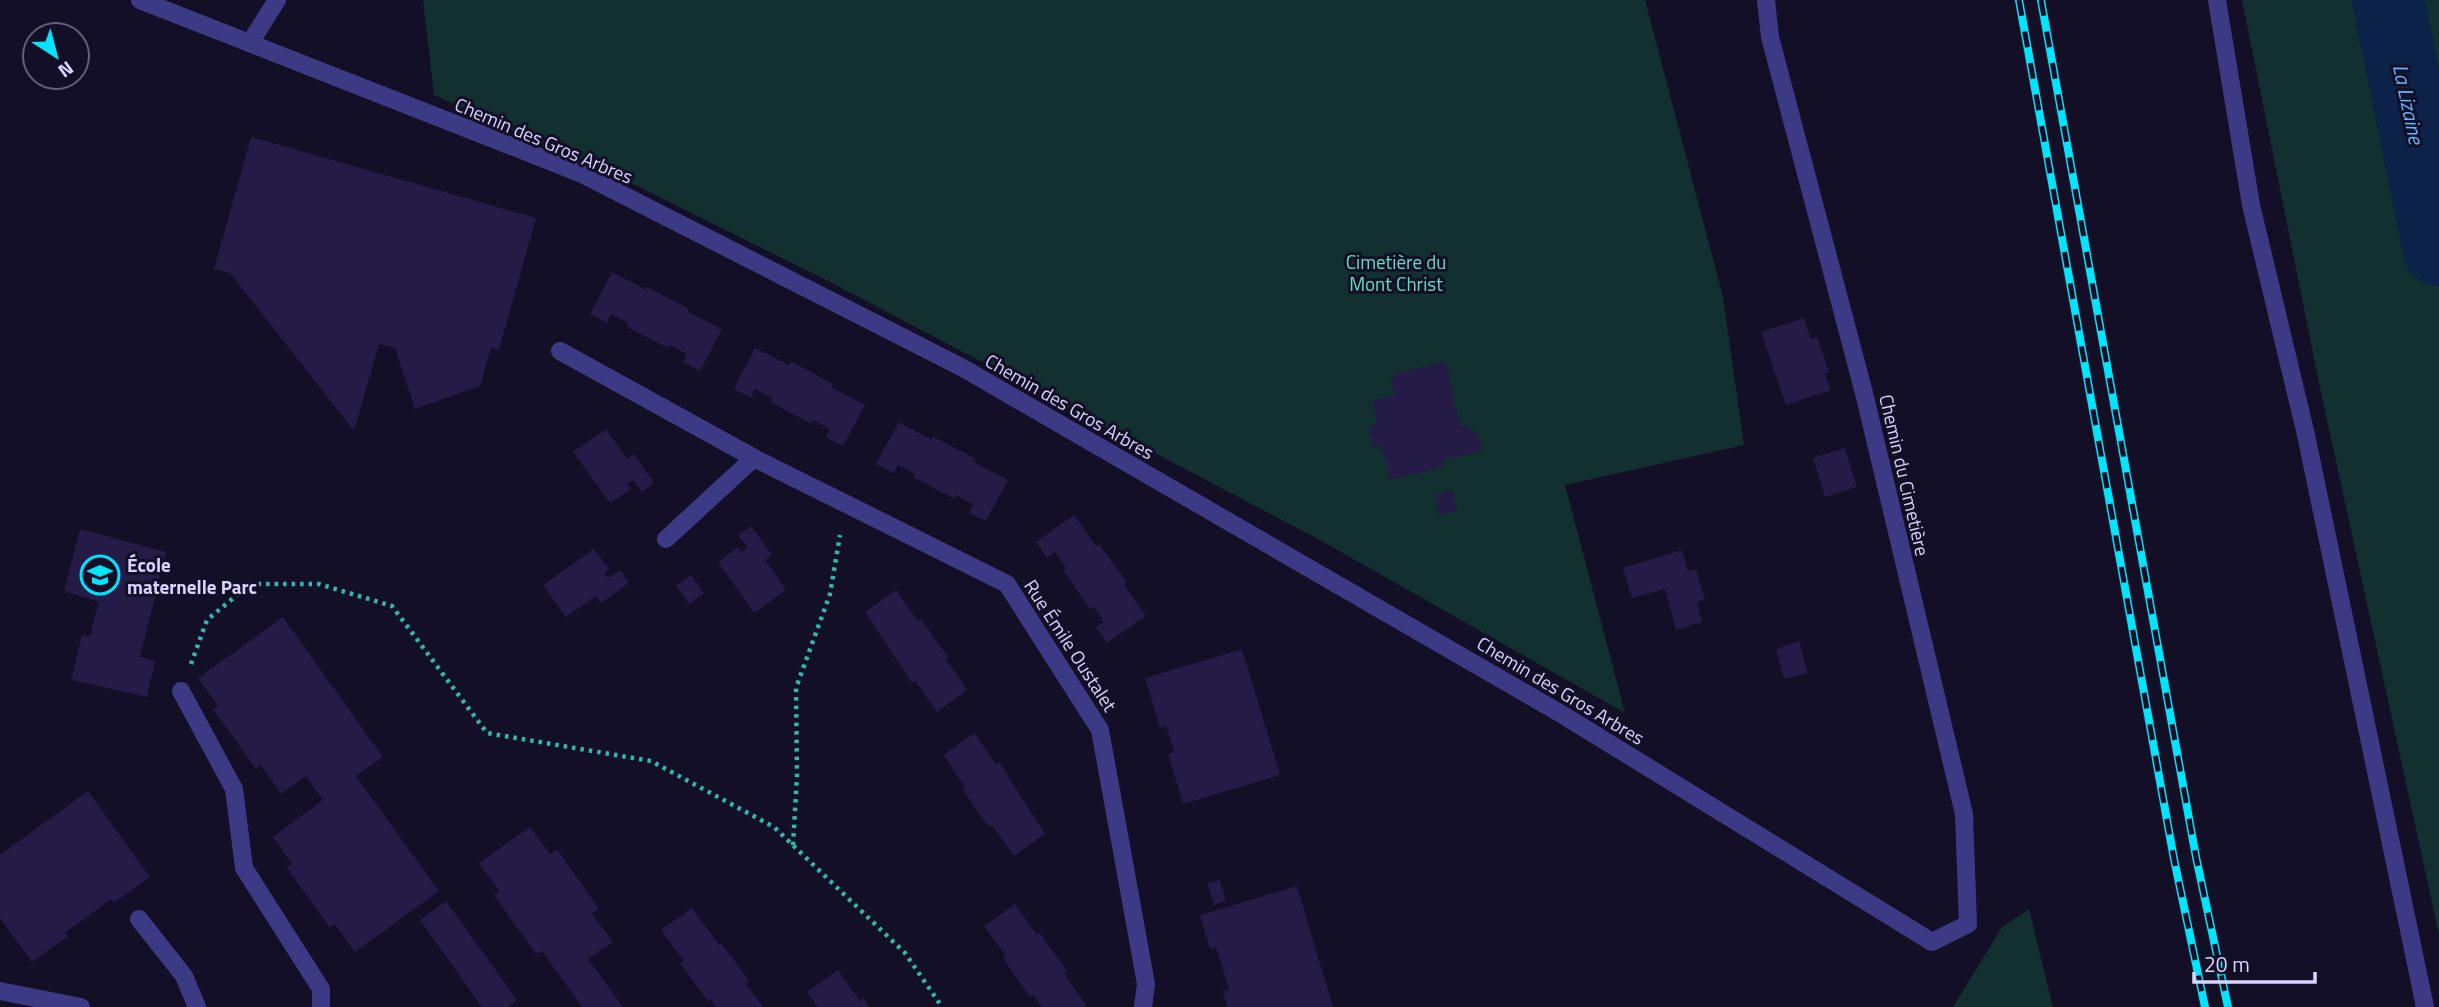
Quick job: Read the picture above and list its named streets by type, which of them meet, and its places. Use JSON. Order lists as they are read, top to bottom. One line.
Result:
{"streets":{"street":["Chemin des Gros Arbres","Chemin du Cimetière","Rue Émile Oustalet"]},"crossings":[["Chemin des Gros Arbres","Chemin du Cimetière"]],"water":["La Lizaine"],"parks":["Cimetière du Mont Christ"],"places":{"school or university":["École maternelle Parc"]},"scale_bar":"20 m","north":"bottom right"}
